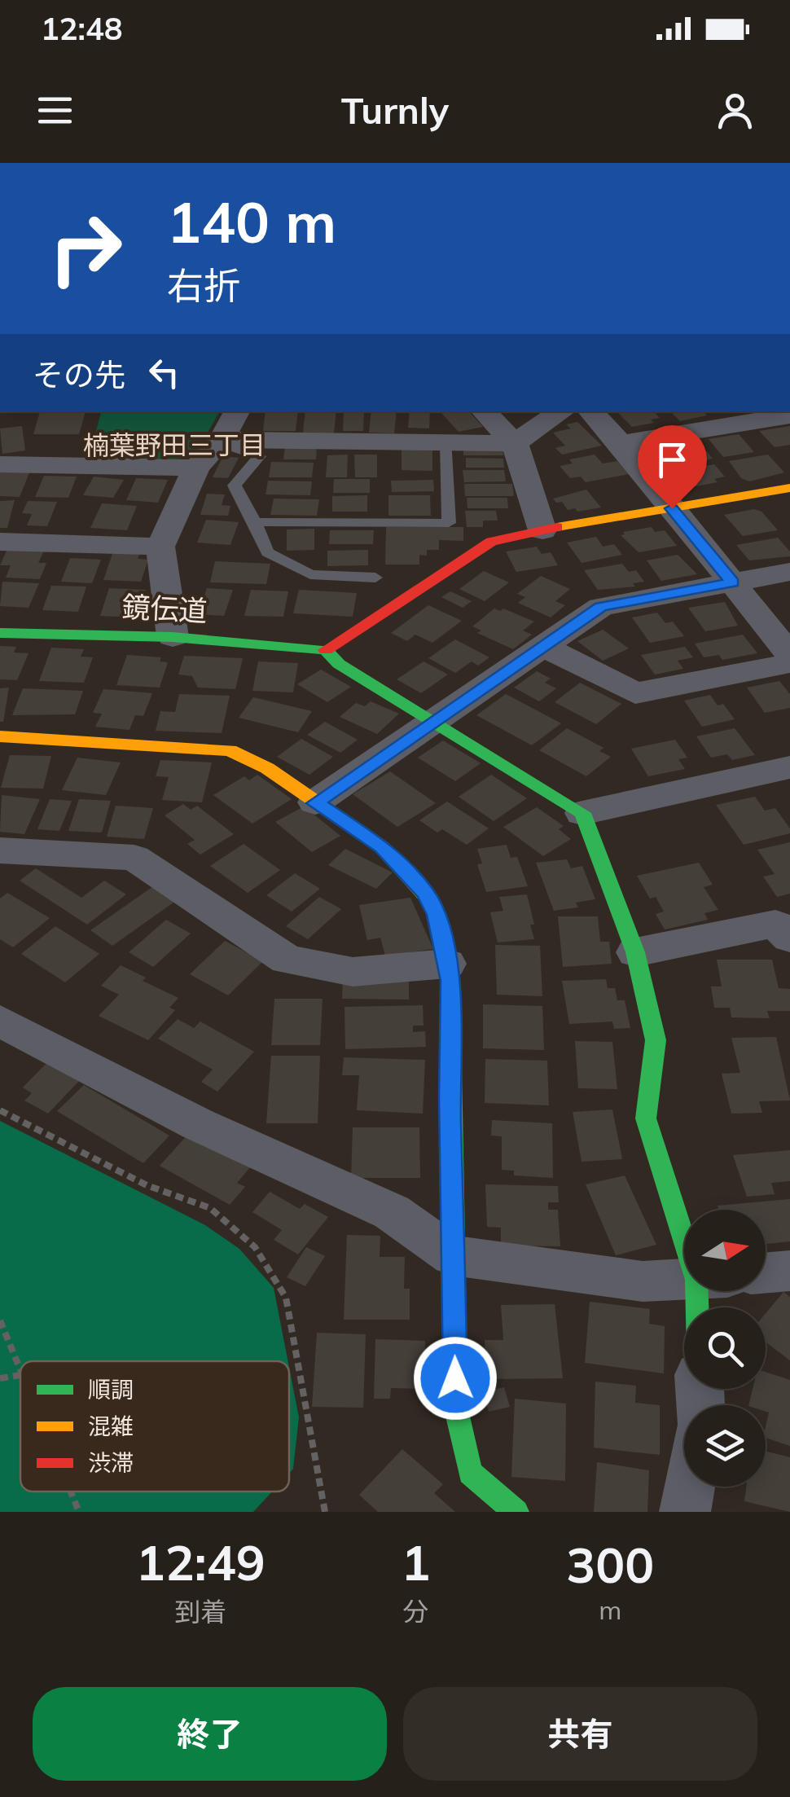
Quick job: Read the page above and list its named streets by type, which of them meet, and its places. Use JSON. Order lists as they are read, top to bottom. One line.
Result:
{"streets":{"street":["鏡伝道"]},"districts":["楠葉野田三丁目"],"legend":["順調","混雑","渋滞"],"north":"right","page":{"status":"12:48","header":"Turnly","turn":["140 m","右折"],"then":"その先","eta":["12:49","到着","1","分","300","m"],"buttons":["終了","共有"]}}
